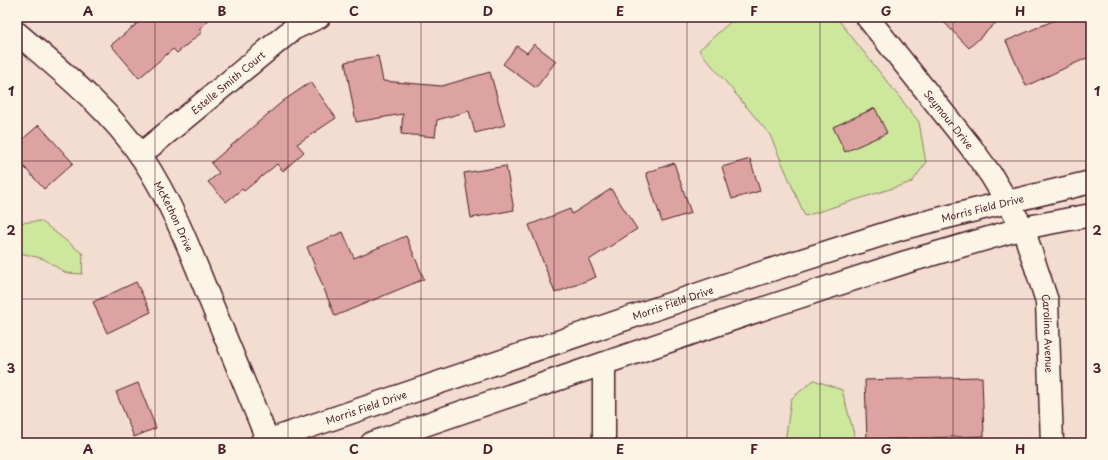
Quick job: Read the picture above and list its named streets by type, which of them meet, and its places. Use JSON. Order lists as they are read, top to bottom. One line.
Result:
{"streets":{"street":["Estelle Smith Court","Seymour Drive","Morris Field Drive","McKethon Drive","Carolina Avenue"]},"crossings":[["Estelle Smith Court","McKethon Drive"],["Seymour Drive","Morris Field Drive"],["Seymour Drive","Carolina Avenue"],["Morris Field Drive","McKethon Drive"]],"grid":{"columns":["A","B","C","D","E","F","G","H"],"rows":["1","2","3"]}}
